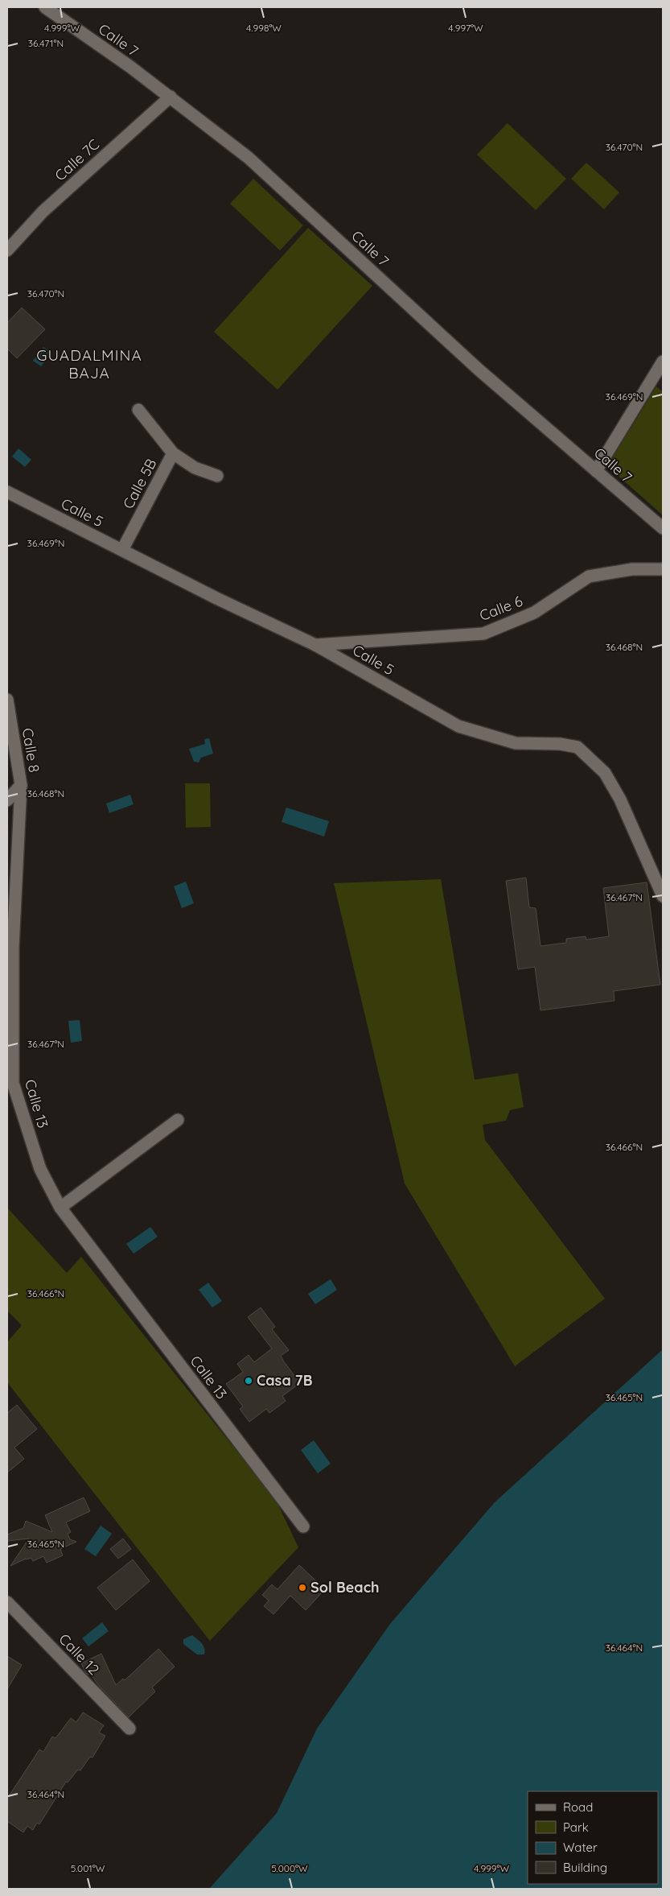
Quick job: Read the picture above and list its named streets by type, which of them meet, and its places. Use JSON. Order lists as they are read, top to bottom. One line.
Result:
{"streets":{"street":["Calle 7","Calle 7C","Calle 5B","Calle 5","Calle 6","Calle 8","Calle 13","Calle 12"]},"crossings":[["Calle 7","Calle 7C"],["Calle 5B","Calle 5"],["Calle 5","Calle 6"],["Calle 8","Calle 13"]],"districts":["GUADALMINA BAJA"],"places":["Casa 7B","Sol Beach"],"legend":["Road","Park","Water","Building"],"coordinates":["4.999°W","4.998°W","4.997°W","36.471°N","36.470°N","36.469°N","36.468°N","36.467°N","36.466°N","36.465°N","36.464°N","5.001°W","5.000°W"]}
